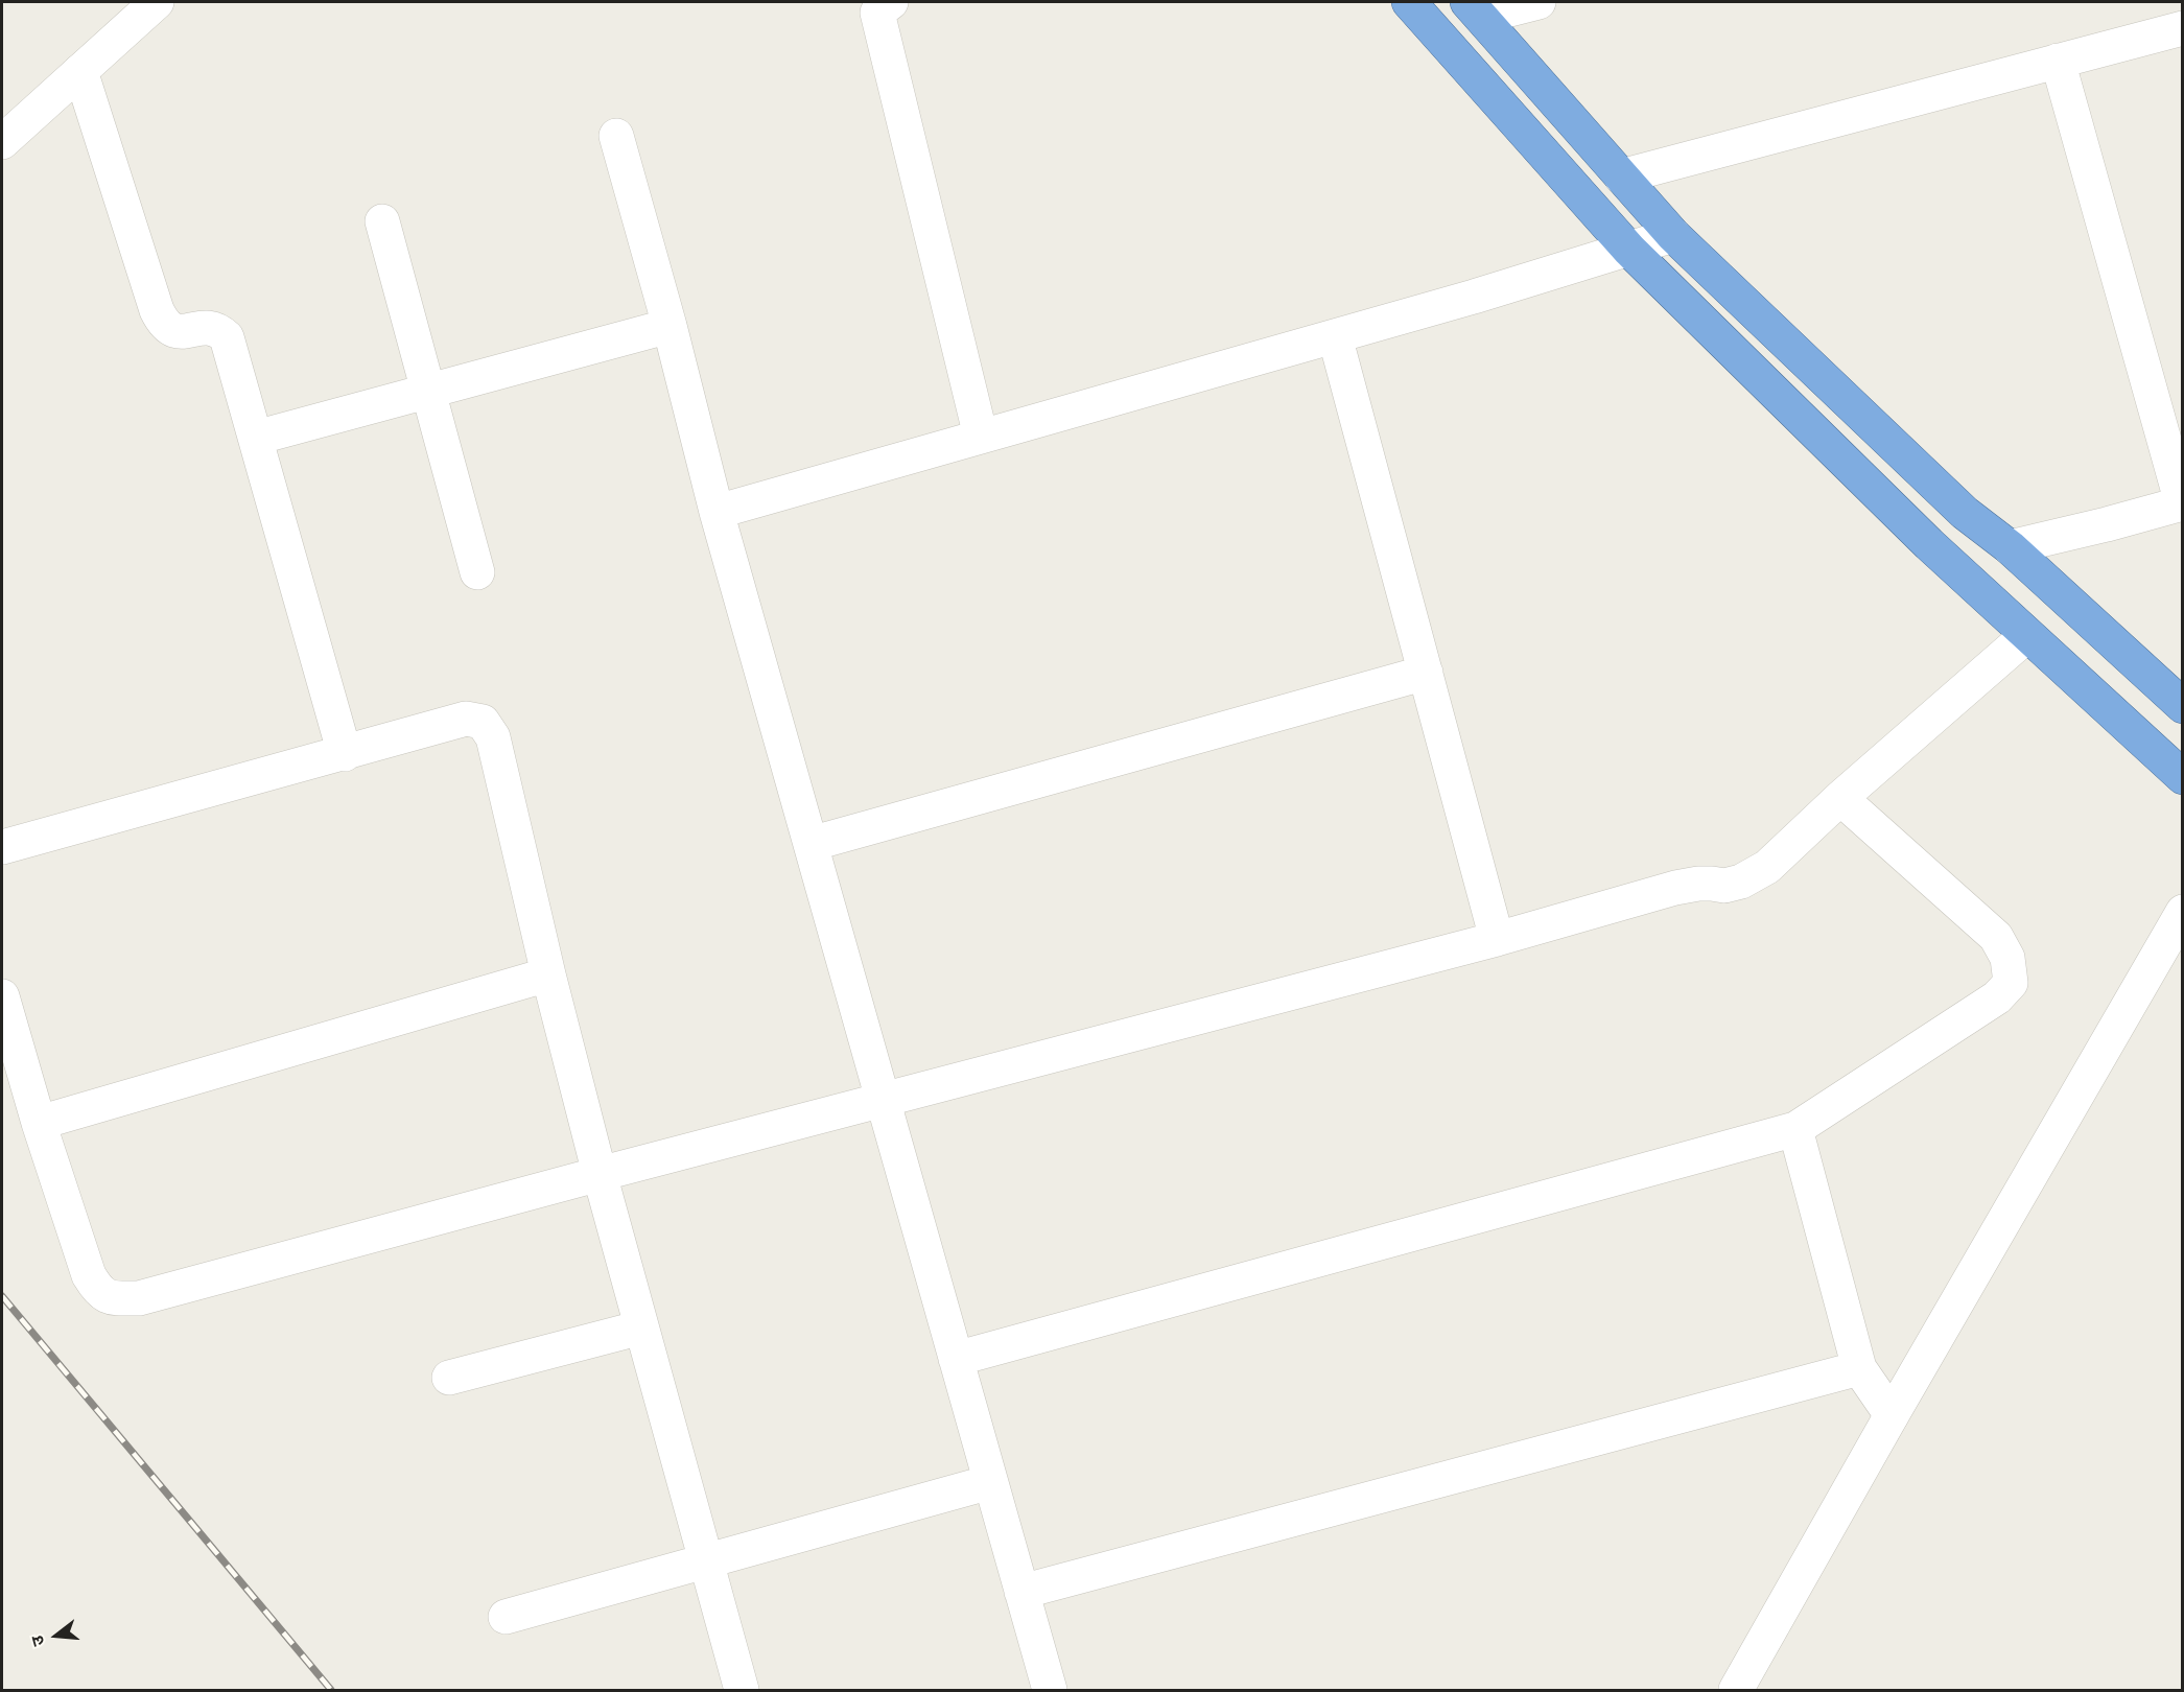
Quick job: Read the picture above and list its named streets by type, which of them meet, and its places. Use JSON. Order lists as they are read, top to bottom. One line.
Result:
{"north":"left"}
